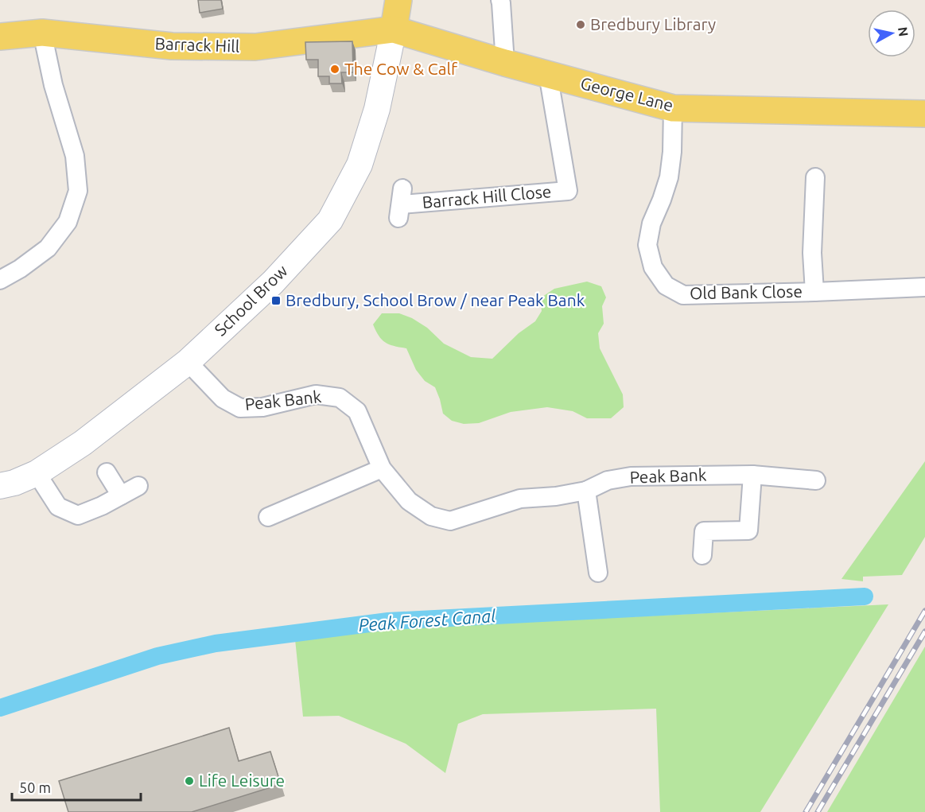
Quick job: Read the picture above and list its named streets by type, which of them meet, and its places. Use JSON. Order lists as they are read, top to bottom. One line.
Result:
{"streets":{"main road":["Barrack Hill","George Lane","School Brow"],"street":["Barrack Hill Close","Old Bank Close","Peak Bank"]},"crossings":[["Barrack Hill","George Lane"],["Barrack Hill","School Brow"],["George Lane","Barrack Hill Close"],["George Lane","Old Bank Close"],["George Lane","School Brow"],["School Brow","Peak Bank"]],"water":["Peak Forest Canal"],"places":{"other":["Bredbury Library","The Cow & Calf","Life Leisure"],"transit":["Bredbury, School Brow / near Peak Bank"]},"scale_bar":"50 m","north":"right"}
